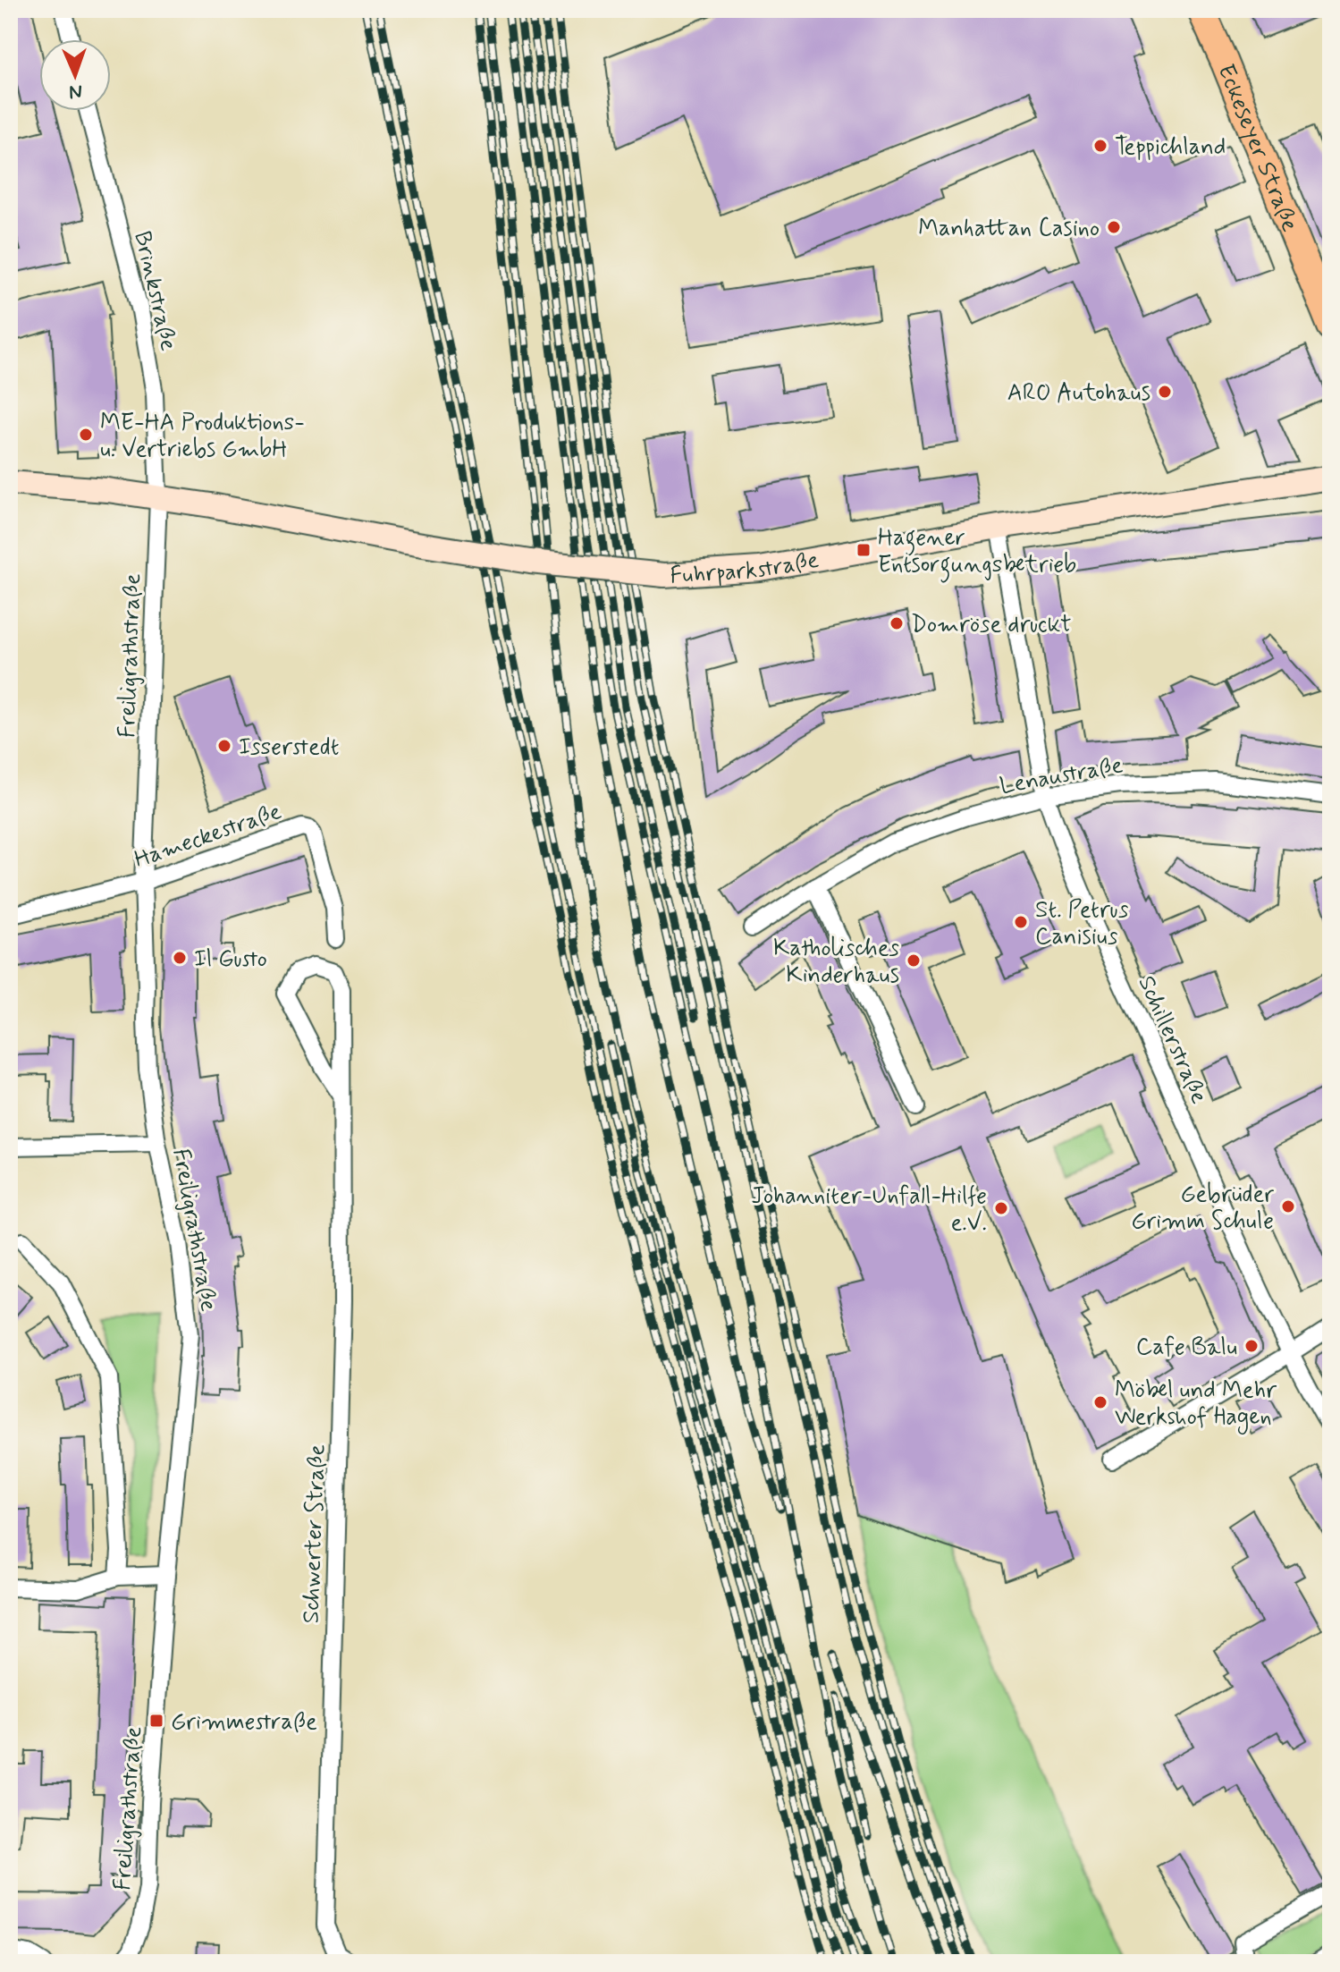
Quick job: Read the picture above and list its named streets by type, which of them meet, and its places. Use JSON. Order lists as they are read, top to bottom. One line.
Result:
{"streets":{"main road":["Eckeseyer Straße","Fuhrparkstraße"],"street":["Brinkstraße","Freiligrathstraße","Lenaustraße","Hameckestraße","Schillerstraße","Schwerter Straße"]},"crossings":[["Brinkstraße","Fuhrparkstraße"],["Brinkstraße","Freiligrathstraße"],["Fuhrparkstraße","Freiligrathstraße"],["Fuhrparkstraße","Schillerstraße"],["Freiligrathstraße","Hameckestraße"],["Lenaustraße","Schillerstraße"]],"places":{"other":["Teppichland","Manhattan Casino","ARO Autohaus","ME-HA Produktions- u. Vertriebs GmbH","Domröse druckt","Isserstedt","St. Petrus Canisius","Il Gusto","Katholisches Kinderhaus","Gebrüder Grimm Schule","Johanniter-Unfall-Hilfe e.V.","Cafe Balu","Möbel und Mehr Werkshof Hagen"],"transit":["Hagener Entsorgungsbetrieb","Grimmestraße"]},"north":"bottom"}
